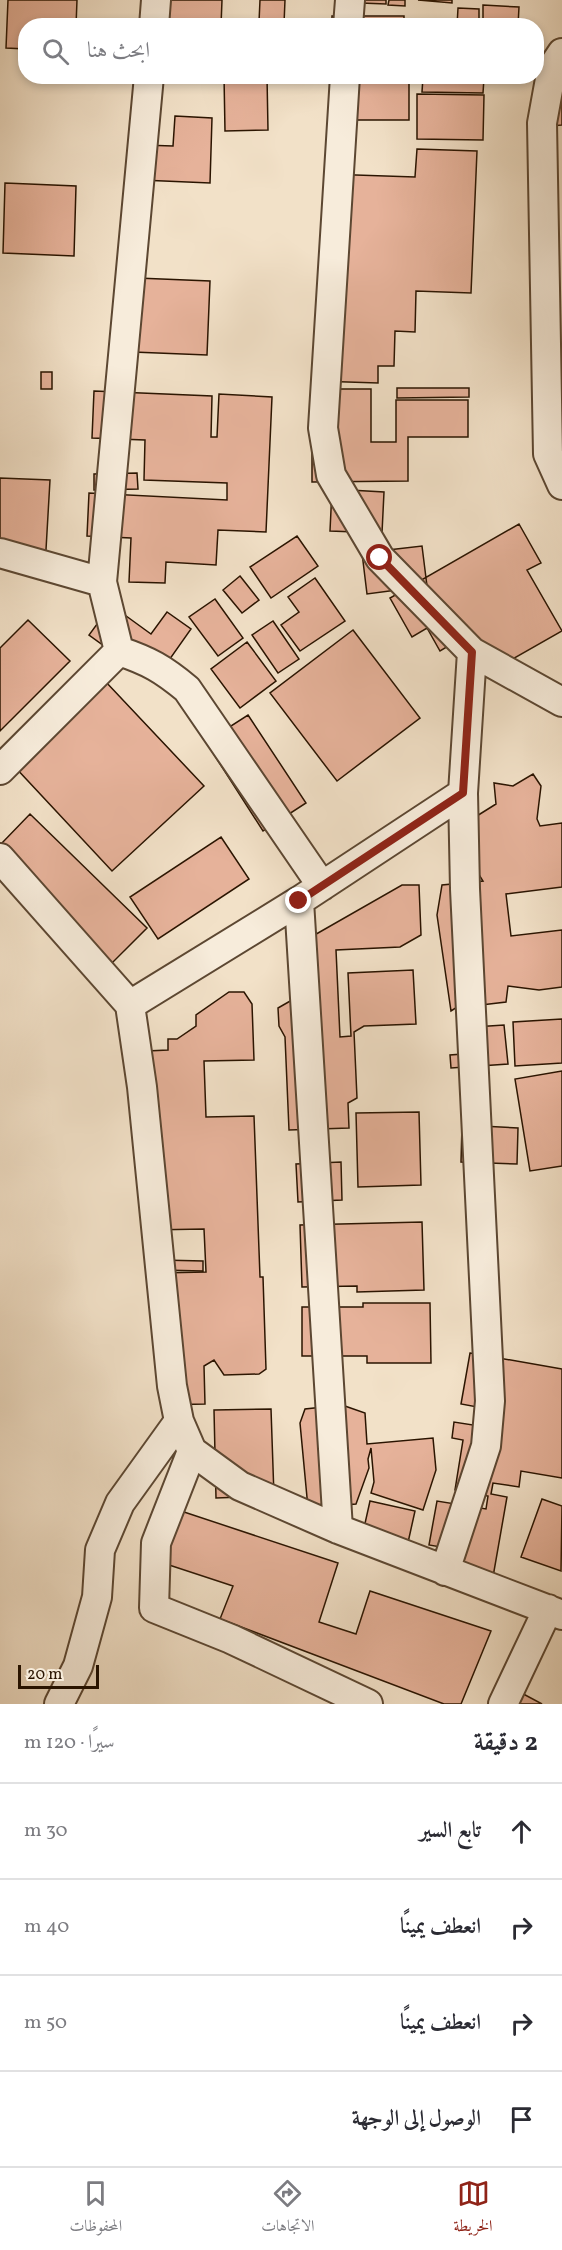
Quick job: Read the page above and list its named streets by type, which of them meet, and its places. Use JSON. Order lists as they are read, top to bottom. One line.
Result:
{"scale_bar":"20 m","page":{"search":"ابحث هنا","scale":"20 m","heading":["2 دقيقة","سيرًا · 120 m"],"list":[["تابع السير","30 m"],["انعطف يمينًا","40 m"],["انعطف يمينًا","50 m"],"الوصول إلى الوجهة"],"nav":["الخريطة","الاتجاهات","المحفوظات"]}}
